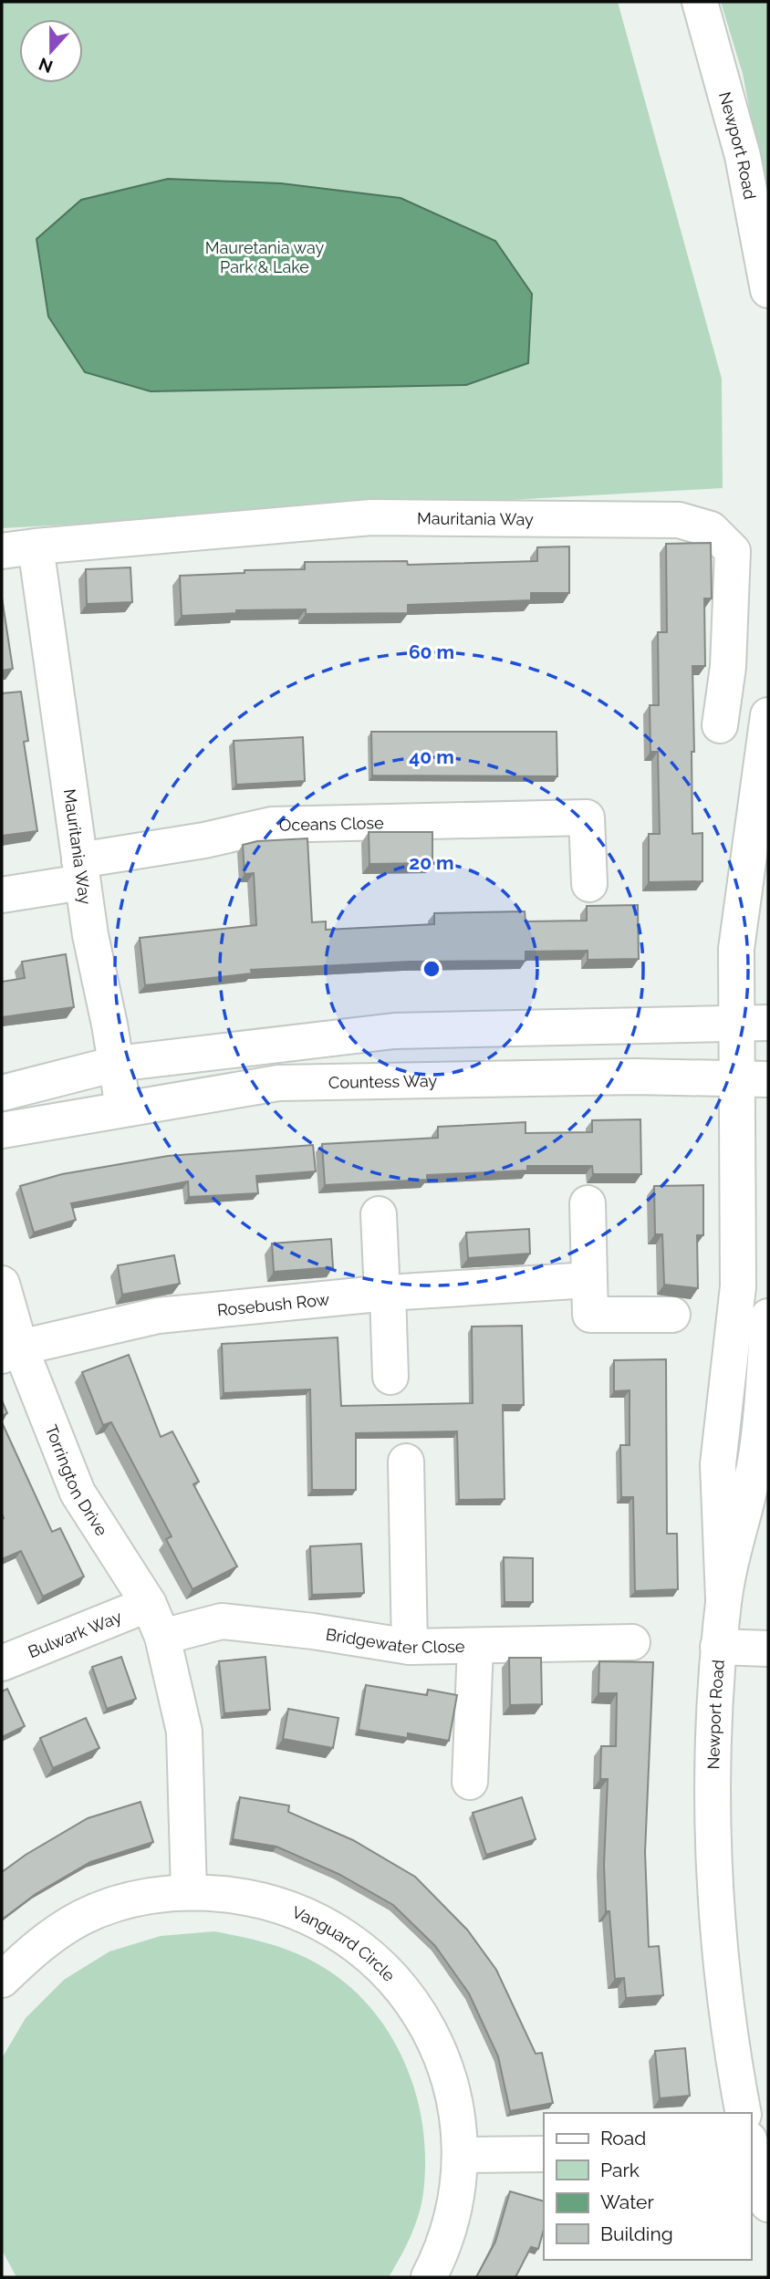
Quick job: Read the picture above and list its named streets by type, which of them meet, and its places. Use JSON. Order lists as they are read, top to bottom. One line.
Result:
{"streets":{"street":["Newport Road","Mauritania Way","Oceans Close","Countess Way","Rosebush Row","Torrington Drive","Bulwark Way","Bridgewater Close","Vanguard Circle"]},"crossings":[["Mauritania Way","Oceans Close"],["Mauritania Way","Countess Way"],["Rosebush Row","Torrington Drive"],["Torrington Drive","Bulwark Way"],["Torrington Drive","Bridgewater Close"],["Torrington Drive","Vanguard Circle"]],"parks":["Mauretania way Park & Lake"],"legend":["Road","Park","Water","Building"],"north":"bottom","rings":["60 m","40 m","20 m"]}
